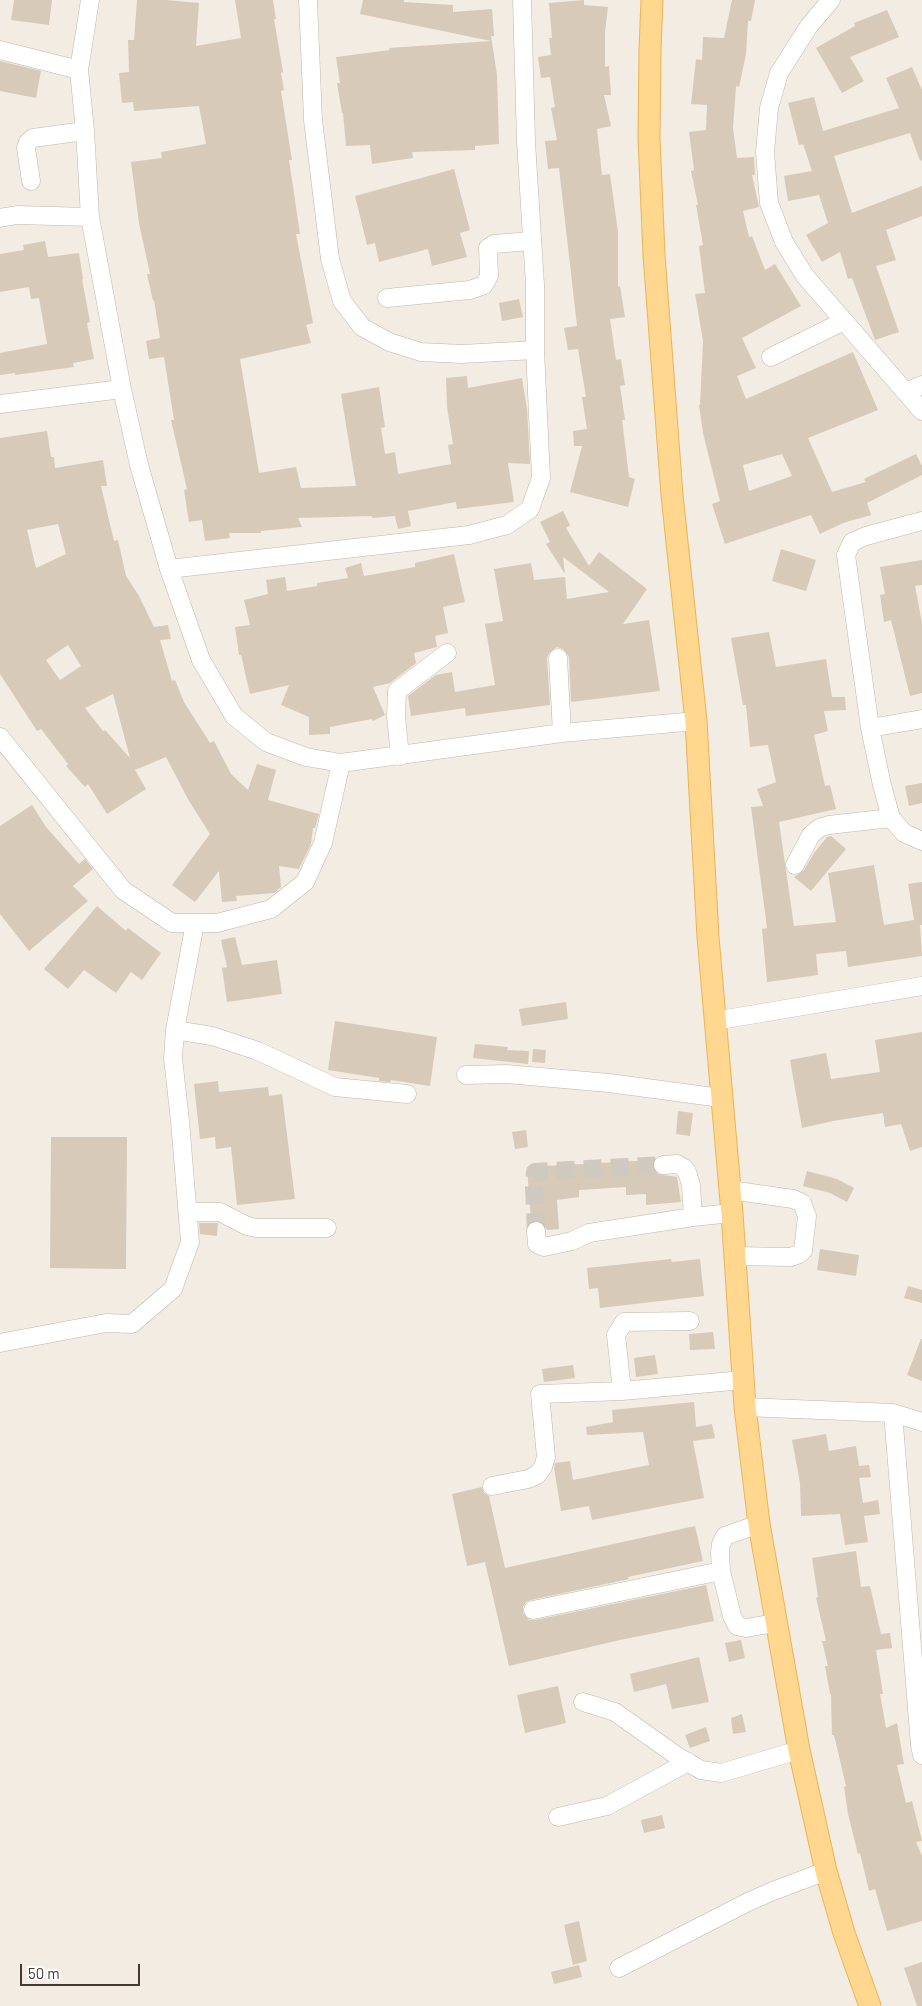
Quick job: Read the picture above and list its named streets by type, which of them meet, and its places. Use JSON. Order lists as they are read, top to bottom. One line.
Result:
{"scale_bar":"50 m"}
